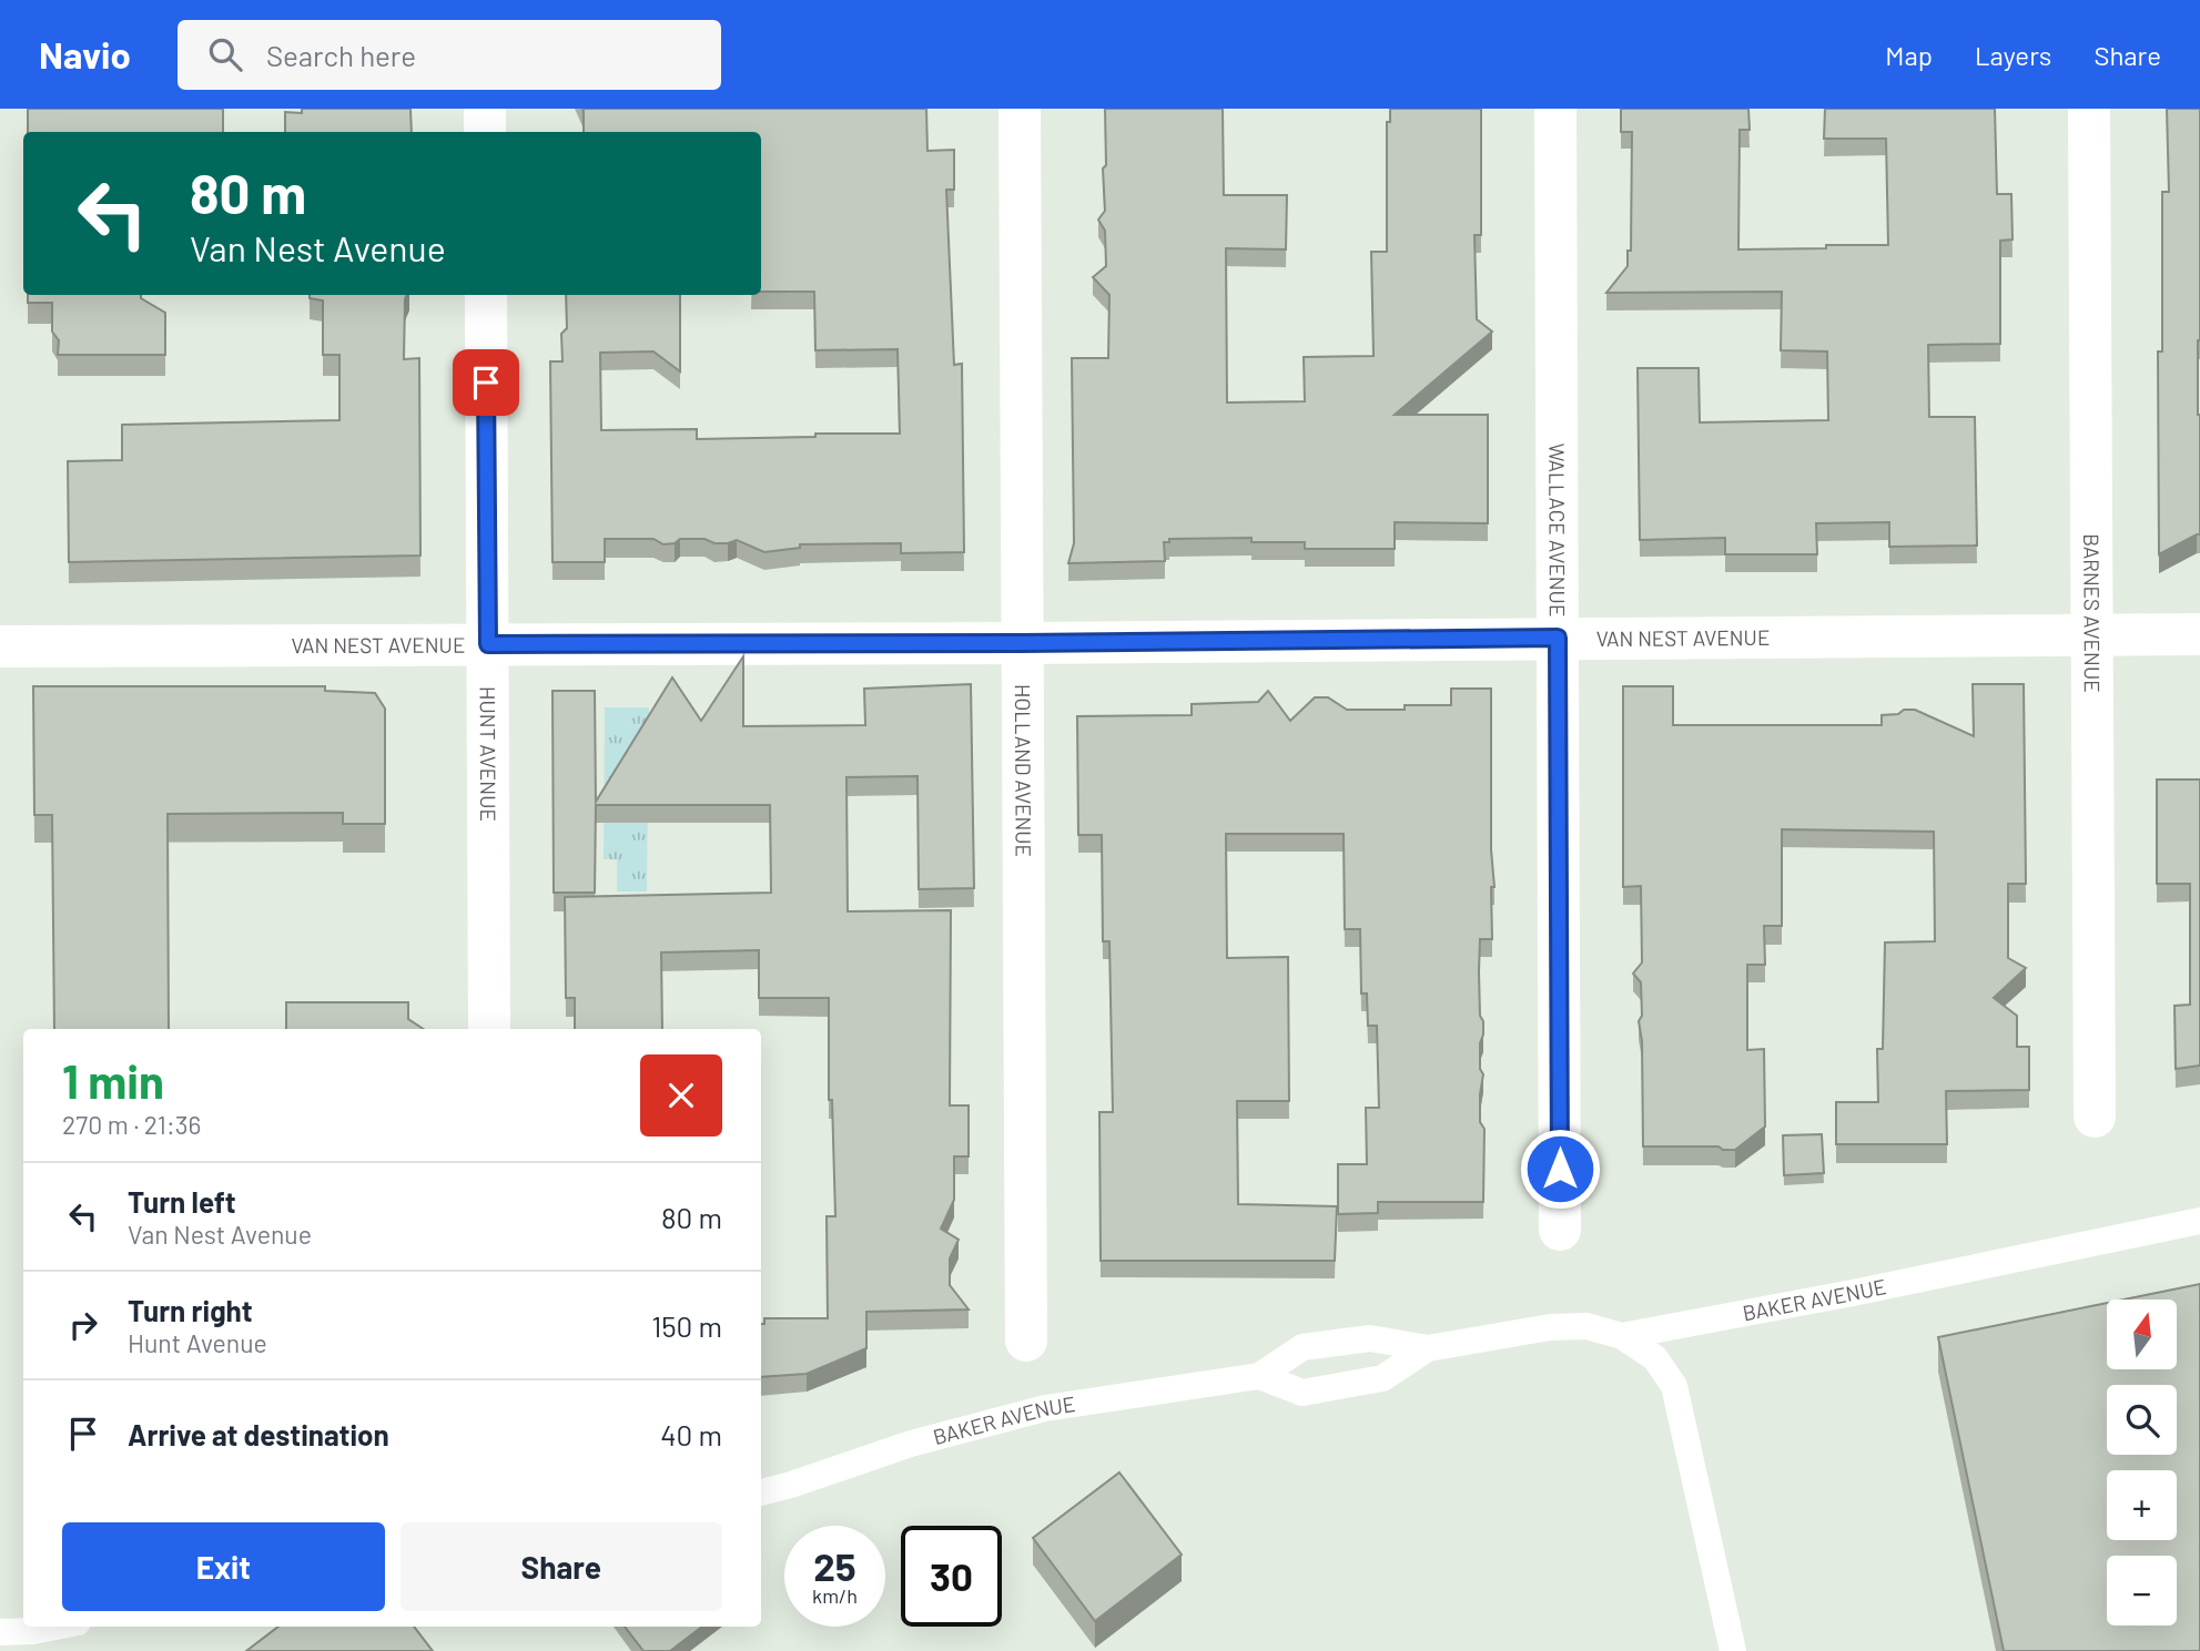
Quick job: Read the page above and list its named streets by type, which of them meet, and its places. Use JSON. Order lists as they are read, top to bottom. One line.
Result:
{"streets":{"street":["WALLACE AVENUE","BARNES AVENUE","VAN NEST AVENUE","HUNT AVENUE","HOLLAND AVENUE"],"lane":["BAKER AVENUE"]},"crossings":[["WALLACE AVENUE","VAN NEST AVENUE"],["BARNES AVENUE","VAN NEST AVENUE"],["VAN NEST AVENUE","HUNT AVENUE"],["VAN NEST AVENUE","HOLLAND AVENUE"]],"north":"top","page":{"header":"Navio","search":"Search here","nav":["Map","Layers","Share"],"turn":["80 m","Van Nest Avenue"],"heading":["1 min","270 m · 21:36"],"list":[{"name":"Turn left","note":"Van Nest Avenue","value":"80 m"},{"name":"Turn right","note":"Hunt Avenue","value":"150 m"},{"name":"Arrive at destination","value":"40 m"}],"map_buttons":["+","−"],"buttons":["Exit","Share"],"speed":"25 km/h","limit":"30"}}
